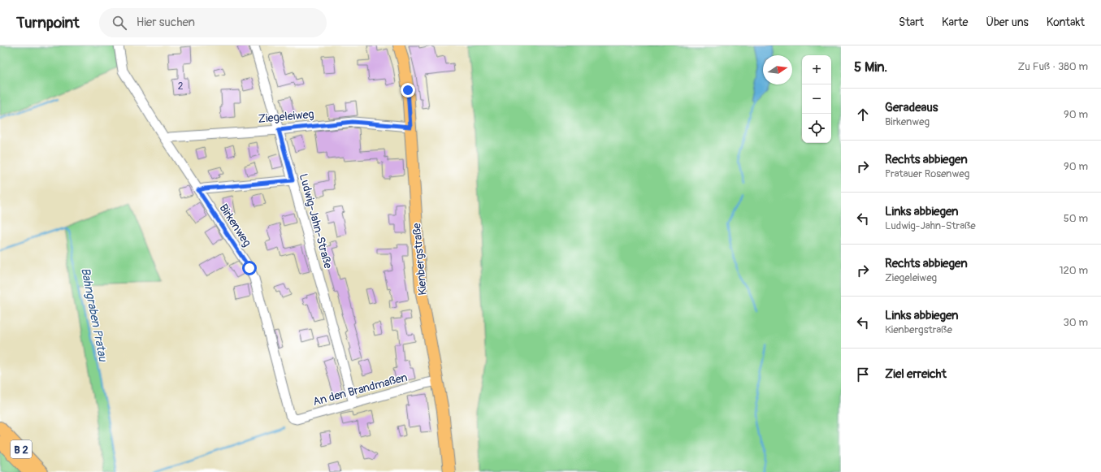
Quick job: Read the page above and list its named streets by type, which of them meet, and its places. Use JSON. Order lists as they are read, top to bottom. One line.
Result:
{"streets":{"main road":["Kienbergstraße","B 2"],"street":["Ziegeleiweg","Ludwig-Jahn-Straße","Birkenweg","An den Brandmaßen"]},"crossings":[["Ziegeleiweg","Ludwig-Jahn-Straße"],["Ziegeleiweg","Birkenweg"],["Ziegeleiweg","Kienbergstraße"],["Ludwig-Jahn-Straße","An den Brandmaßen"],["Birkenweg","An den Brandmaßen"],["Kienbergstraße","An den Brandmaßen"]],"water":["Bahngraben Pratau"],"house_numbers":["2"],"north":"right","page":{"header":"Turnpoint","search":"Hier suchen","nav":["Start","Karte","Über uns","Kontakt"],"heading":["5 Min.","Zu Fuß · 380 m"],"map_buttons":["+","−"],"list":[["Geradeaus","Birkenweg","90 m"],["Rechts abbiegen","Pratauer Rosenweg","90 m"],["Links abbiegen","Ludwig-Jahn-Straße","50 m"],["Rechts abbiegen","Ziegeleiweg","120 m"],["Links abbiegen","Kienbergstraße","30 m"],"Ziel erreicht"]}}
